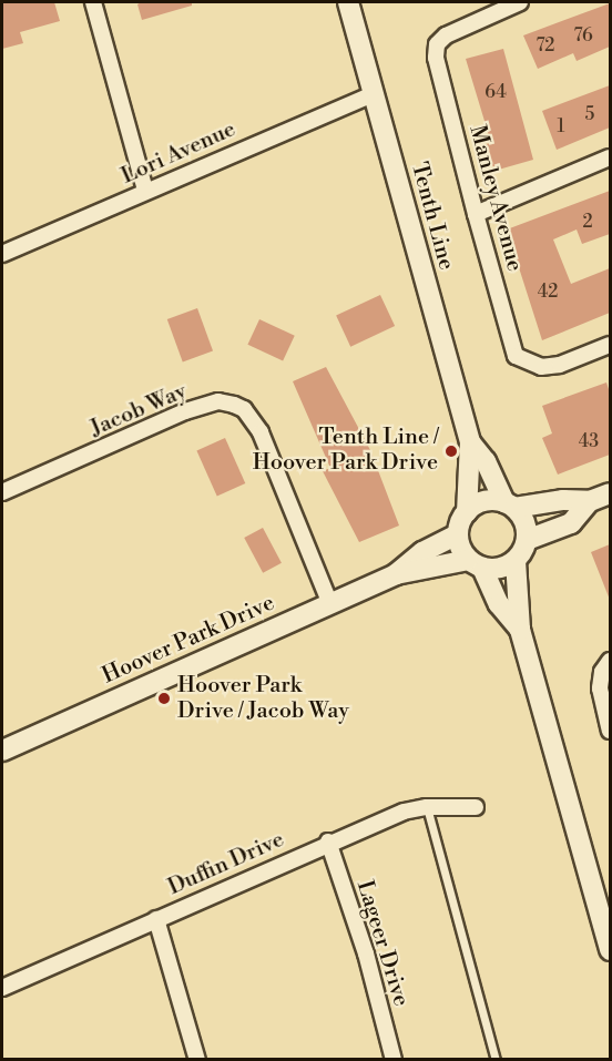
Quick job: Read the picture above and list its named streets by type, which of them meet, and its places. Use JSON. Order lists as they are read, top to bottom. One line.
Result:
{"streets":{"street":["Lori Avenue","Manley Avenue","Tenth Line","Jacob Way","Hoover Park Drive","Duffin Drive","Lageer Drive"]},"crossings":[["Lori Avenue","Tenth Line"],["Tenth Line","Hoover Park Drive"],["Jacob Way","Hoover Park Drive"],["Duffin Drive","Lageer Drive"]],"places":["Tenth Line / Hoover Park Drive","Hoover Park Drive / Jacob Way"],"house_numbers":["76","72","64","5","1","2","42","43"]}
